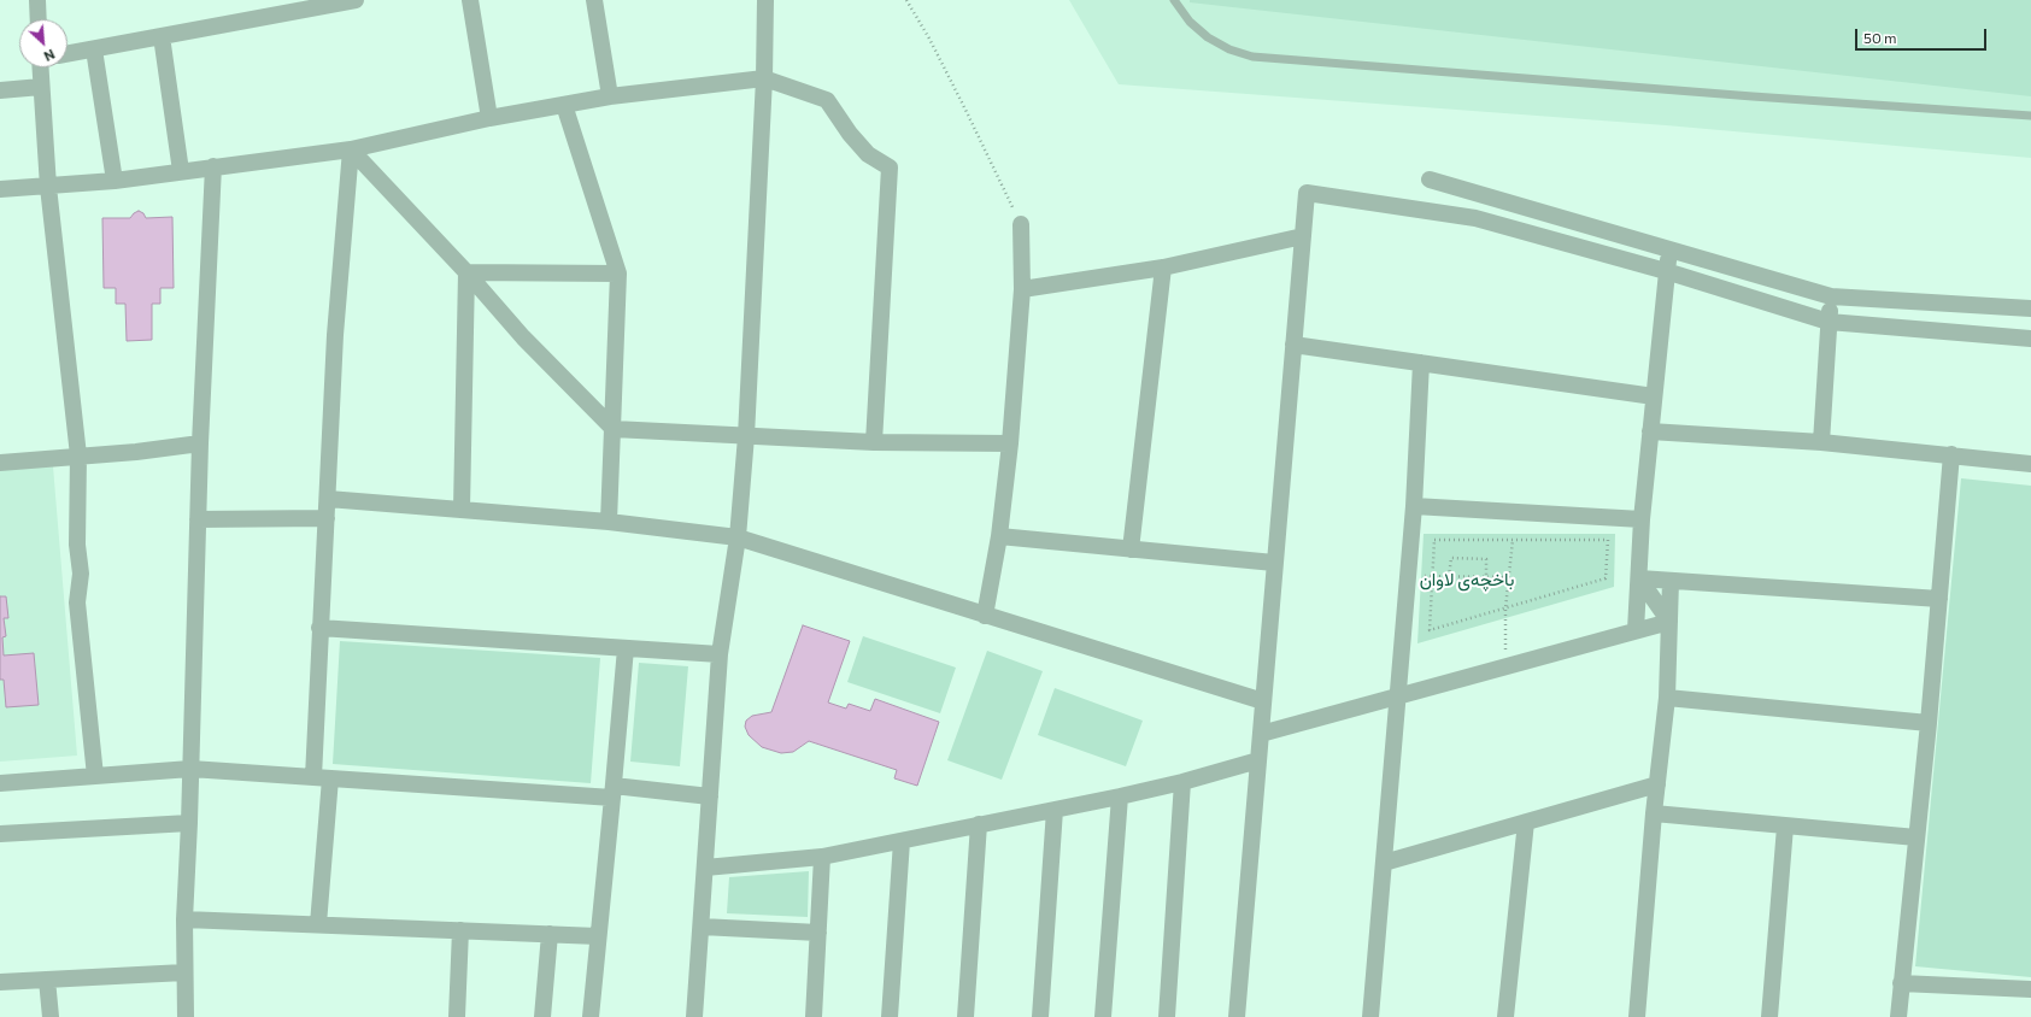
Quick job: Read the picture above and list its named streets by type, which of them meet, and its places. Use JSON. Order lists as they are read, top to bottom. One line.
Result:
{"parks":["باخچەی لاوان"],"scale_bar":"50 m","north":"bottom right"}
